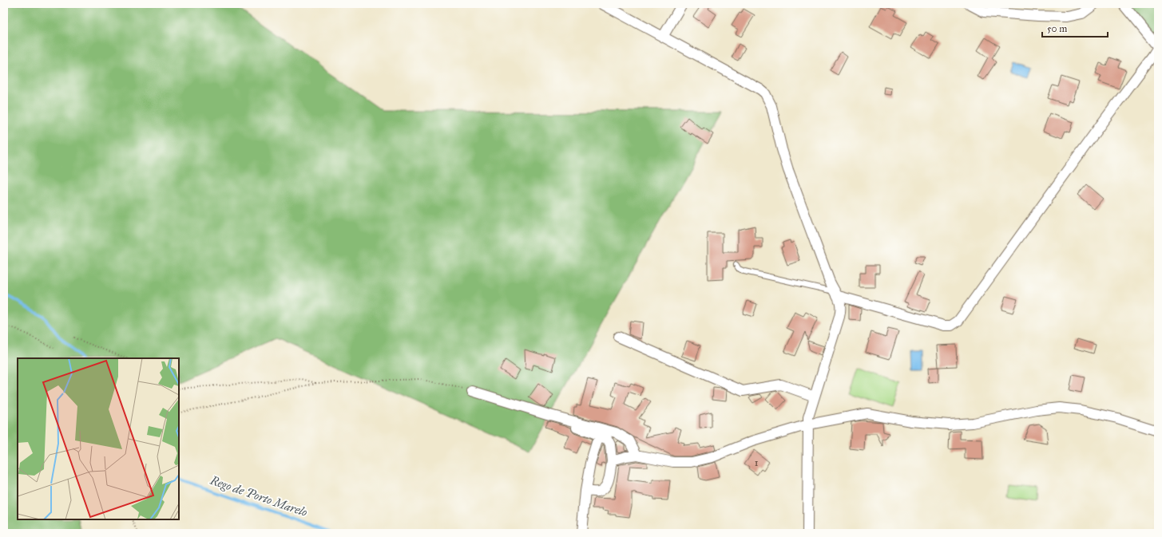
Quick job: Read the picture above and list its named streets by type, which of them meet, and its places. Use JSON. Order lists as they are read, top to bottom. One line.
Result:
{"water":["Rego de Porto Marelo"],"house_numbers":["1"],"scale_bar":"50 m"}
